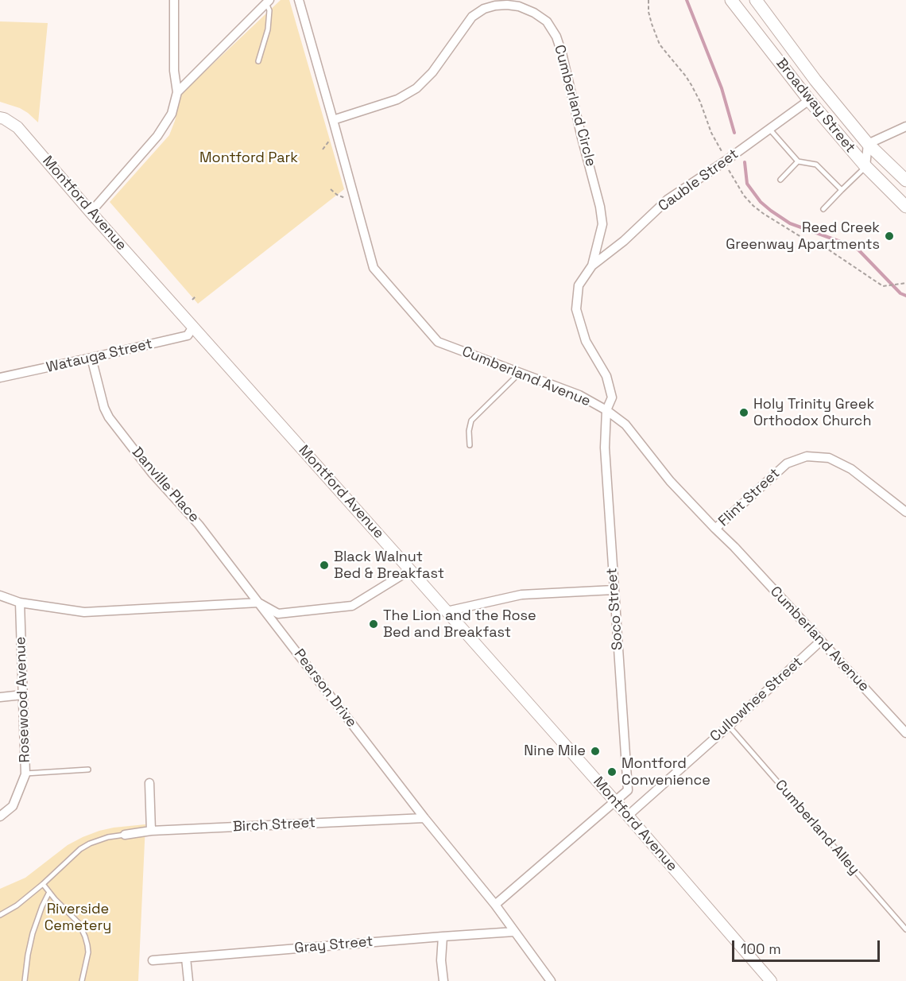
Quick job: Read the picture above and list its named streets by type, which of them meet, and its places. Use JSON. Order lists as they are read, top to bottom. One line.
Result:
{"streets":{"main road":["Broadway Street"],"street":["Cumberland Circle","Cauble Street","Montford Avenue","Watauga Street","Cumberland Avenue","Danville Place","Flint Street","Soco Street","Pearson Drive","Rosewood Avenue","Cullowhee Street","Birch Street","Gray Street"],"lane":["Cumberland Alley"]},"crossings":[["Cumberland Circle","Cauble Street"],["Cumberland Circle","Cumberland Avenue"],["Cumberland Circle","Soco Street"],["Broadway Street","Cauble Street"],["Montford Avenue","Watauga Street"],["Montford Avenue","Soco Street"],["Montford Avenue","Cullowhee Street"],["Watauga Street","Danville Place"],["Cumberland Avenue","Flint Street"],["Cumberland Avenue","Soco Street"],["Cumberland Avenue","Cullowhee Street"],["Danville Place","Pearson Drive"],["Pearson Drive","Birch Street"],["Pearson Drive","Gray Street"],["Cullowhee Street","Cumberland Alley"]],"parks":["Montford Park","Riverside Cemetery"],"places":["Reed Creek Greenway Apartments","Holy Trinity Greek Orthodox Church","Black Walnut Bed & Breakfast","The Lion and the Rose Bed and Breakfast","Nine Mile","Montford Convenience"],"scale_bar":"100 m"}
